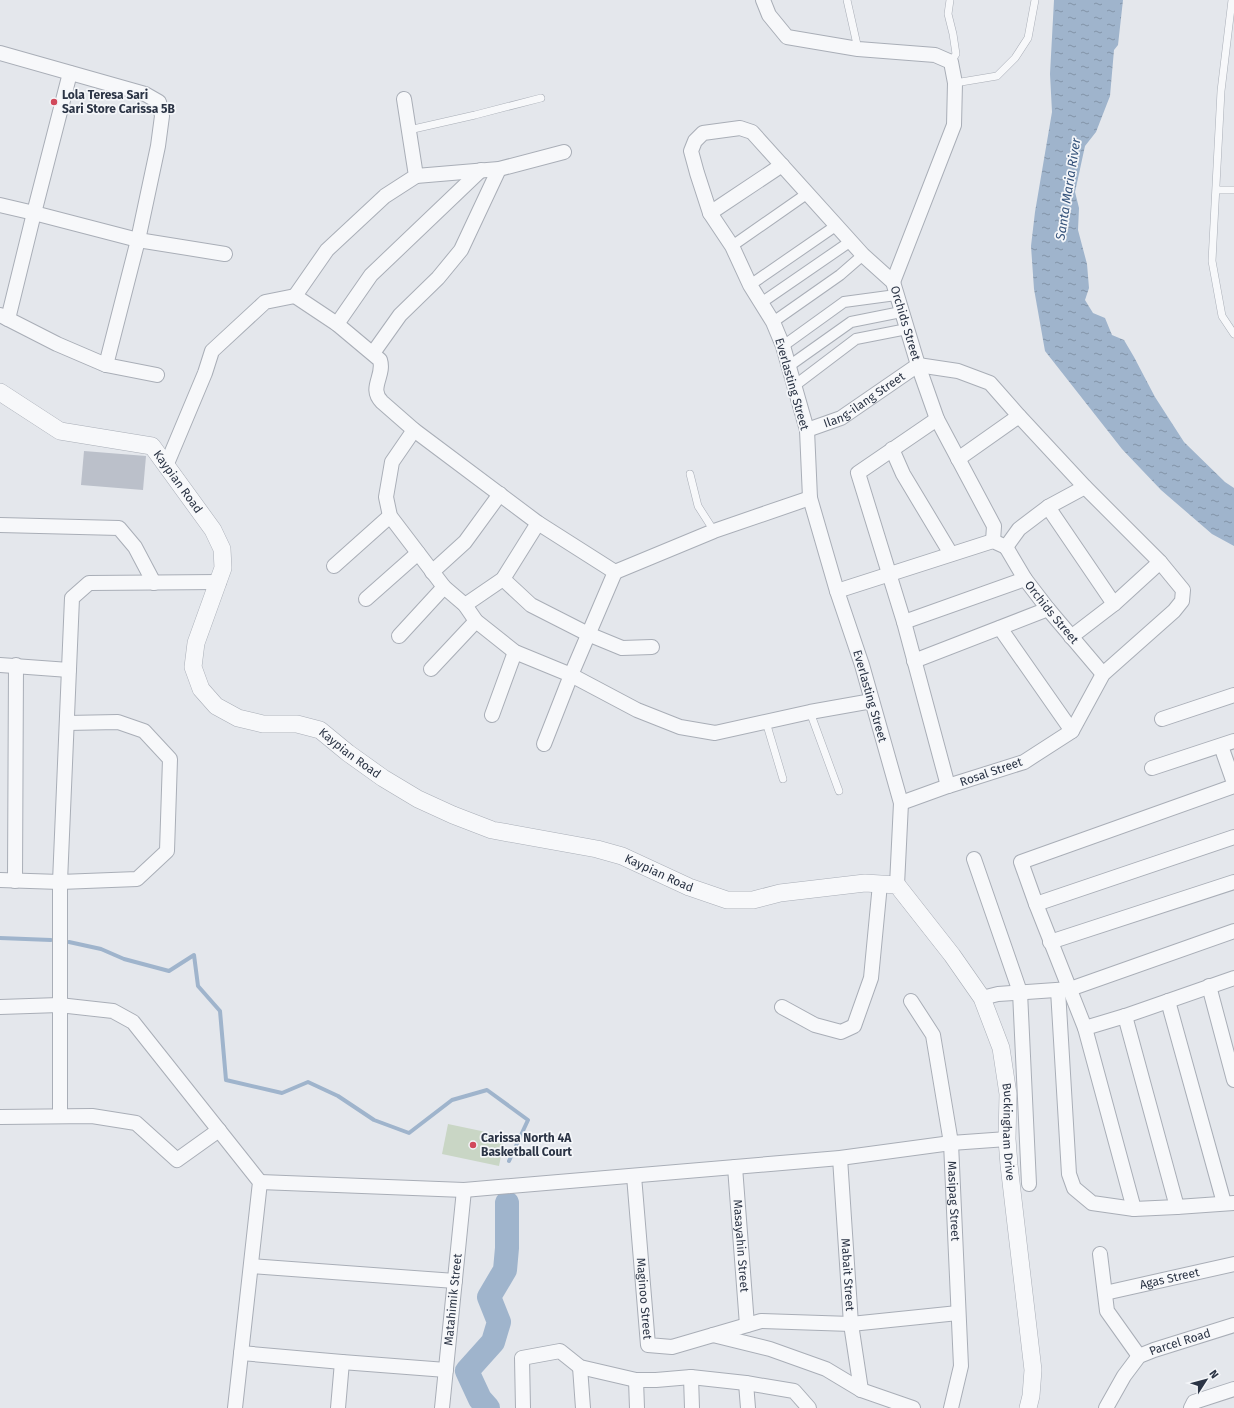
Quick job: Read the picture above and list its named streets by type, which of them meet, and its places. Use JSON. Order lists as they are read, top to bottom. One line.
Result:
{"streets":{"street":["Orchids Street","Everlasting Street","Ilang-ilang Street","Kaypian Road","Rosal Street","Buckingham Drive","Masipag Street","Masayahin Street","Mabait Street","Agas Street","Maginoo Street","Matahimik Street","Parcel Road"]},"crossings":[["Orchids Street","Everlasting Street"],["Orchids Street","Ilang-ilang Street"],["Orchids Street","Rosal Street"],["Everlasting Street","Ilang-ilang Street"],["Everlasting Street","Kaypian Road"],["Everlasting Street","Rosal Street"],["Everlasting Street","Buckingham Drive"],["Kaypian Road","Buckingham Drive"],["Masipag Street","Maginoo Street"],["Masayahin Street","Maginoo Street"],["Mabait Street","Maginoo Street"]],"water":["Santa Maria River"],"places":["Lola Teresa Sari Sari Store Carissa 5B","Carissa North 4A Basketball Court"],"north":"top right"}
